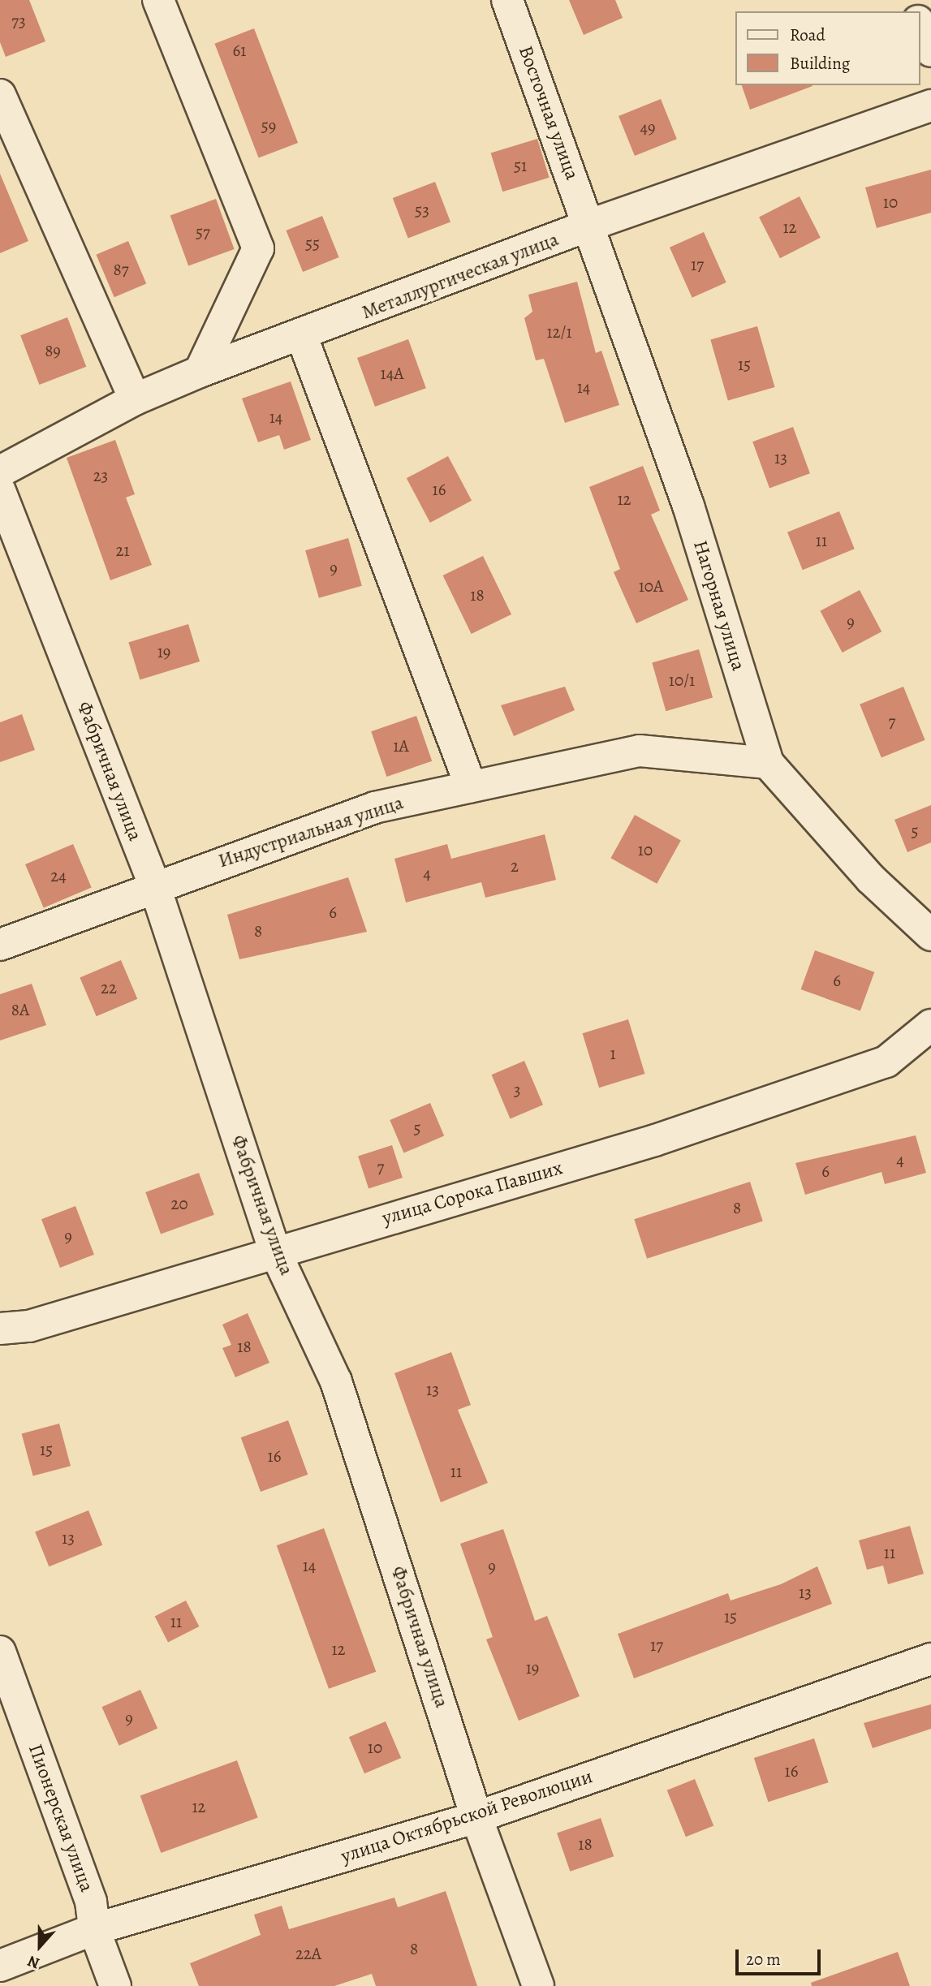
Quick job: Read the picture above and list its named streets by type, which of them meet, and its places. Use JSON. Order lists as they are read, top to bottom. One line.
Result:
{"streets":{"street":["Восточная улица","Металлургическая улица","Нагорная улица","Фабричная улица","Индустриальная улица","улица Сорока Павших","улица Октябрьской Революции","Пионерская улица"]},"crossings":[["Восточная улица","Металлургическая улица"],["Восточная улица","Нагорная улица"],["Металлургическая улица","Нагорная улица"],["Нагорная улица","Индустриальная улица"],["Фабричная улица","Индустриальная улица"],["Фабричная улица","улица Сорока Павших"],["Фабричная улица","улица Октябрьской Революции"],["улица Октябрьской Революции","Пионерская улица"]],"house_numbers":["73","61","59","49","51","10","53","12","57","55","17","87","12/1","89","15","14А","14","14","13","23","16","12","11","21","9","10А","18","9","19","10/1","7","1А","5","10","2","4","24","6","8","6","22","8А","1","3","5","4","7","6","20","8","9","18","13","15","16","11","13","11","14","9","13","15","11","17","12","19","9","10","16","12","18","8","22А"],"legend":["Road","Building"],"scale_bar":"20 m","north":"bottom"}
